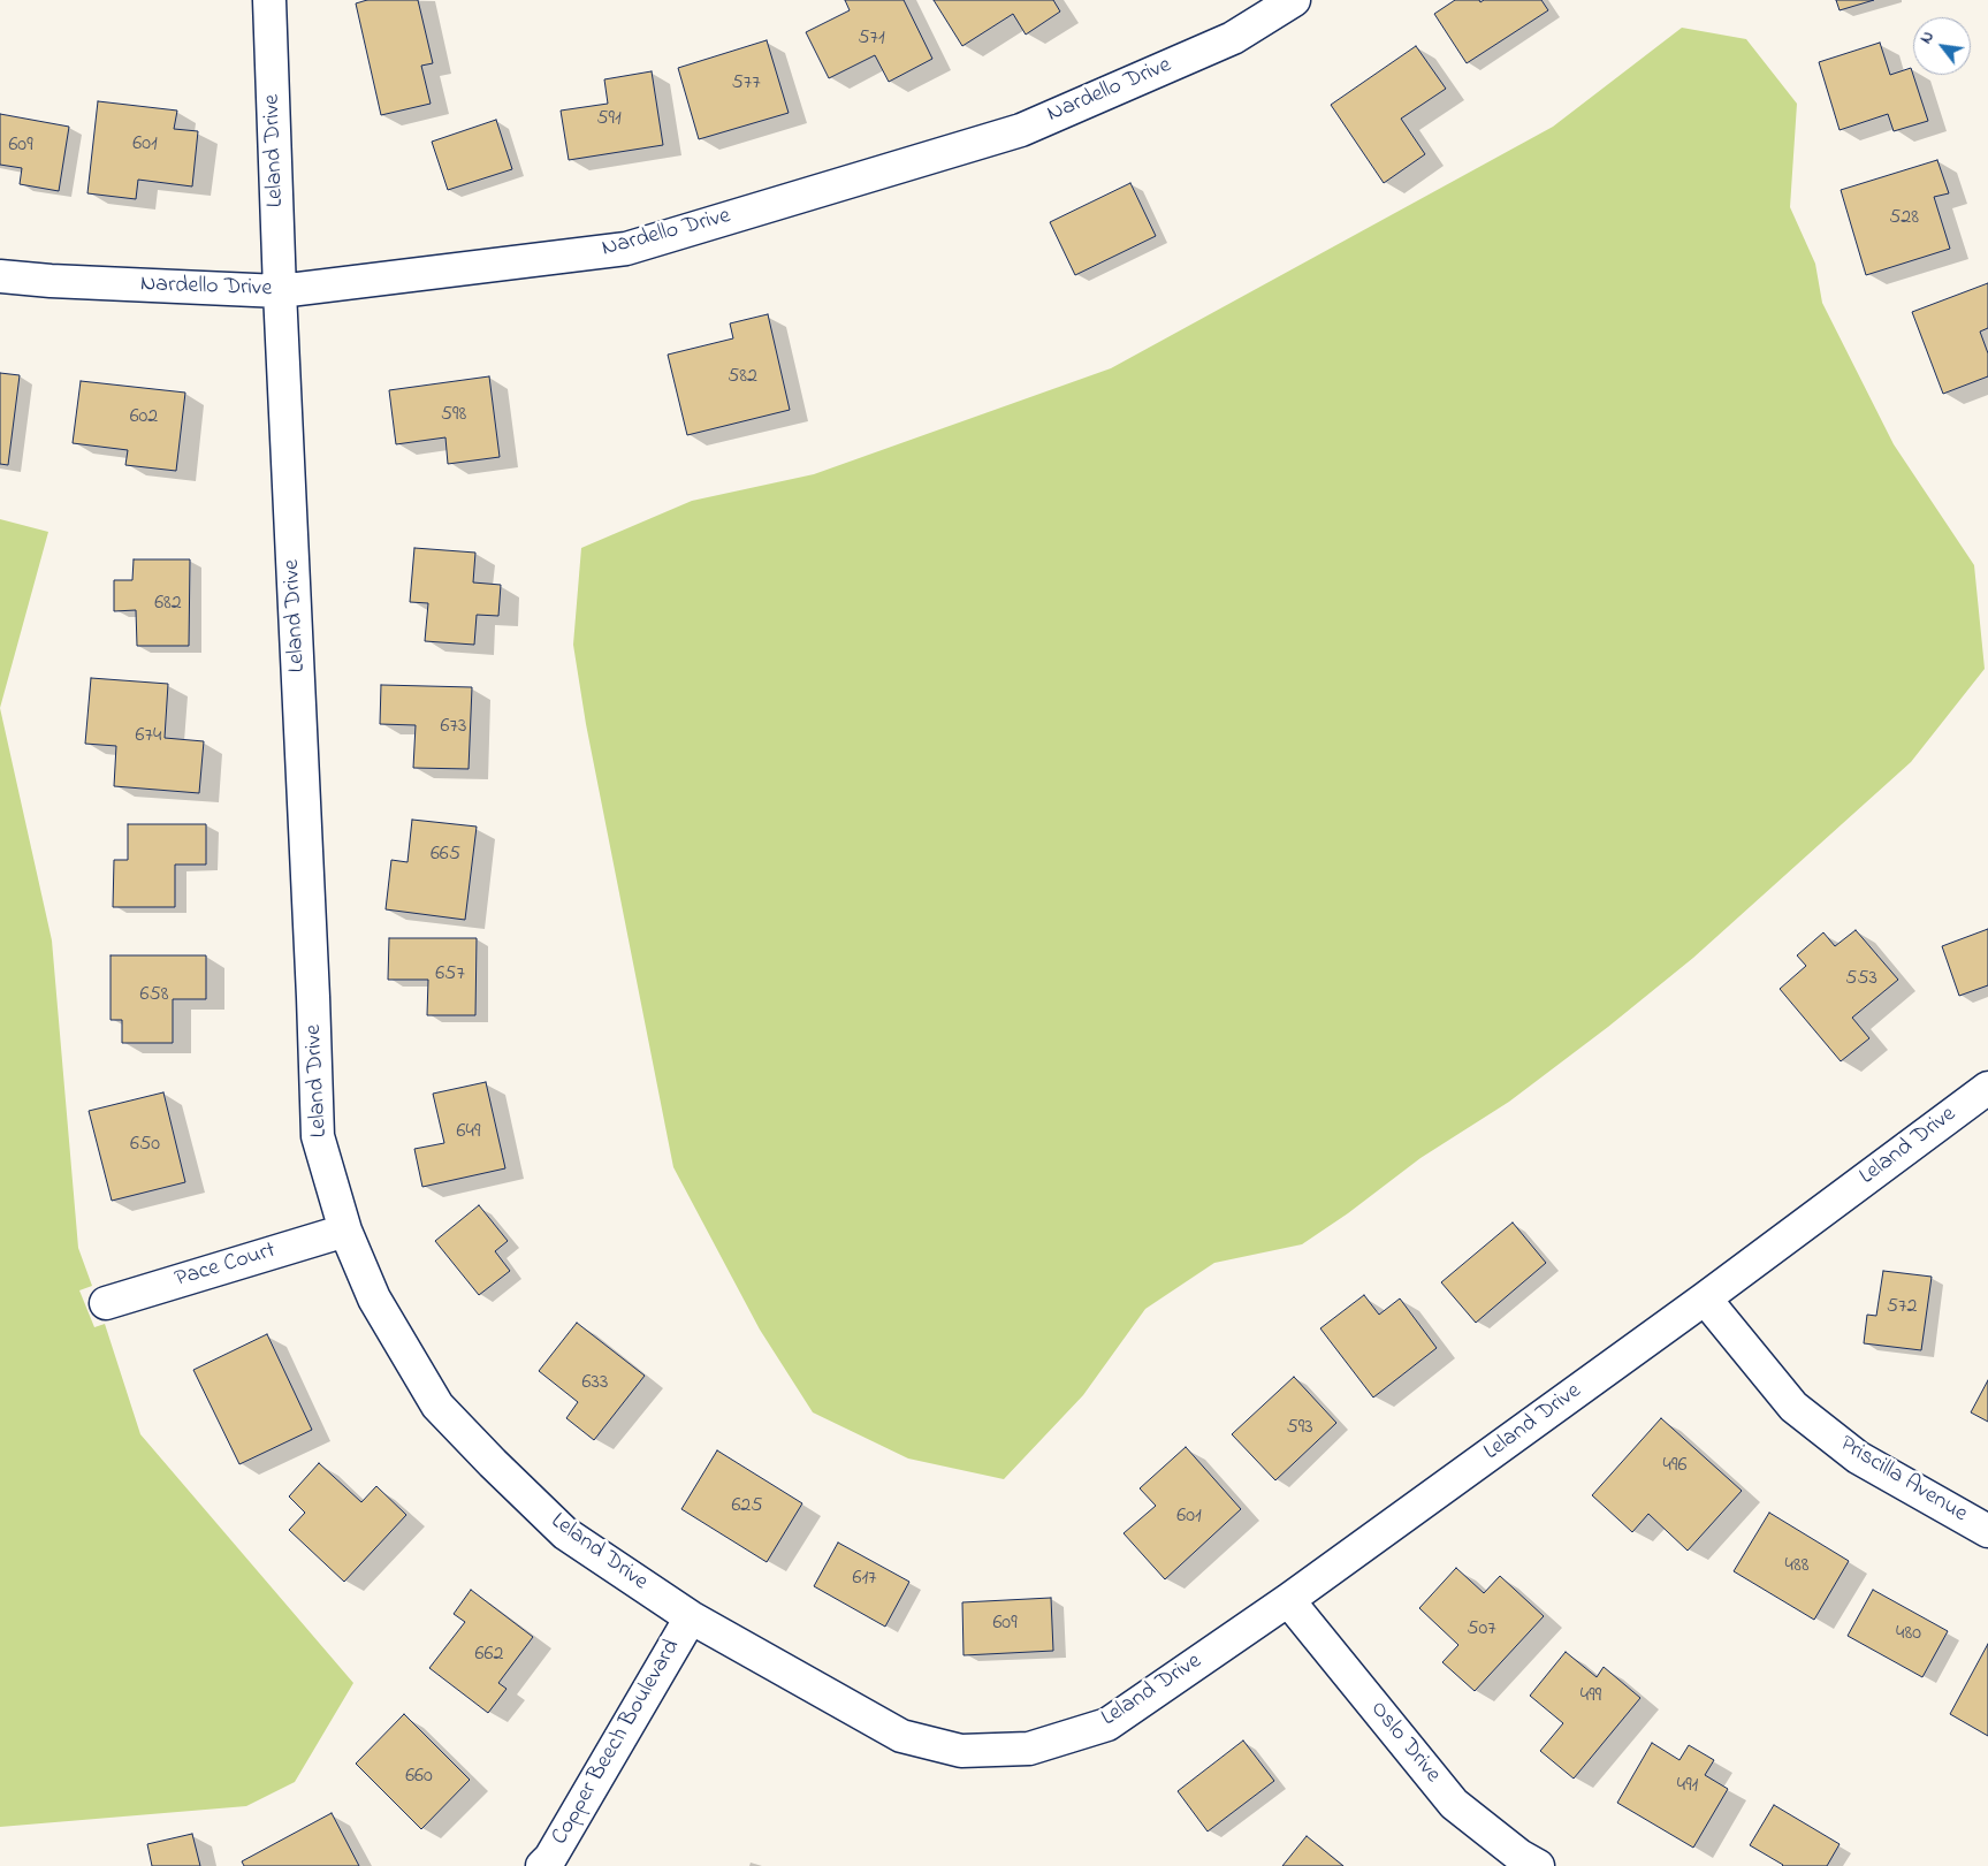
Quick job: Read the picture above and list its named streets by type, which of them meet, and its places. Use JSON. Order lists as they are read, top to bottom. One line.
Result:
{"streets":{"street":["Nardello Drive","Leland Drive","Pace Court","Priscilla Avenue","Copper Beech Boulevard","Oslo Drive"]},"crossings":[["Nardello Drive","Leland Drive"],["Leland Drive","Pace Court"],["Leland Drive","Priscilla Avenue"],["Leland Drive","Copper Beech Boulevard"],["Leland Drive","Oslo Drive"]],"house_numbers":["571","577","591","601","609","528","582","598","602","682","673","674","665","657","553","658","649","650","572","633","593","496","625","601","488","617","609","507","480","662","499","660","491"],"north":"top left"}
